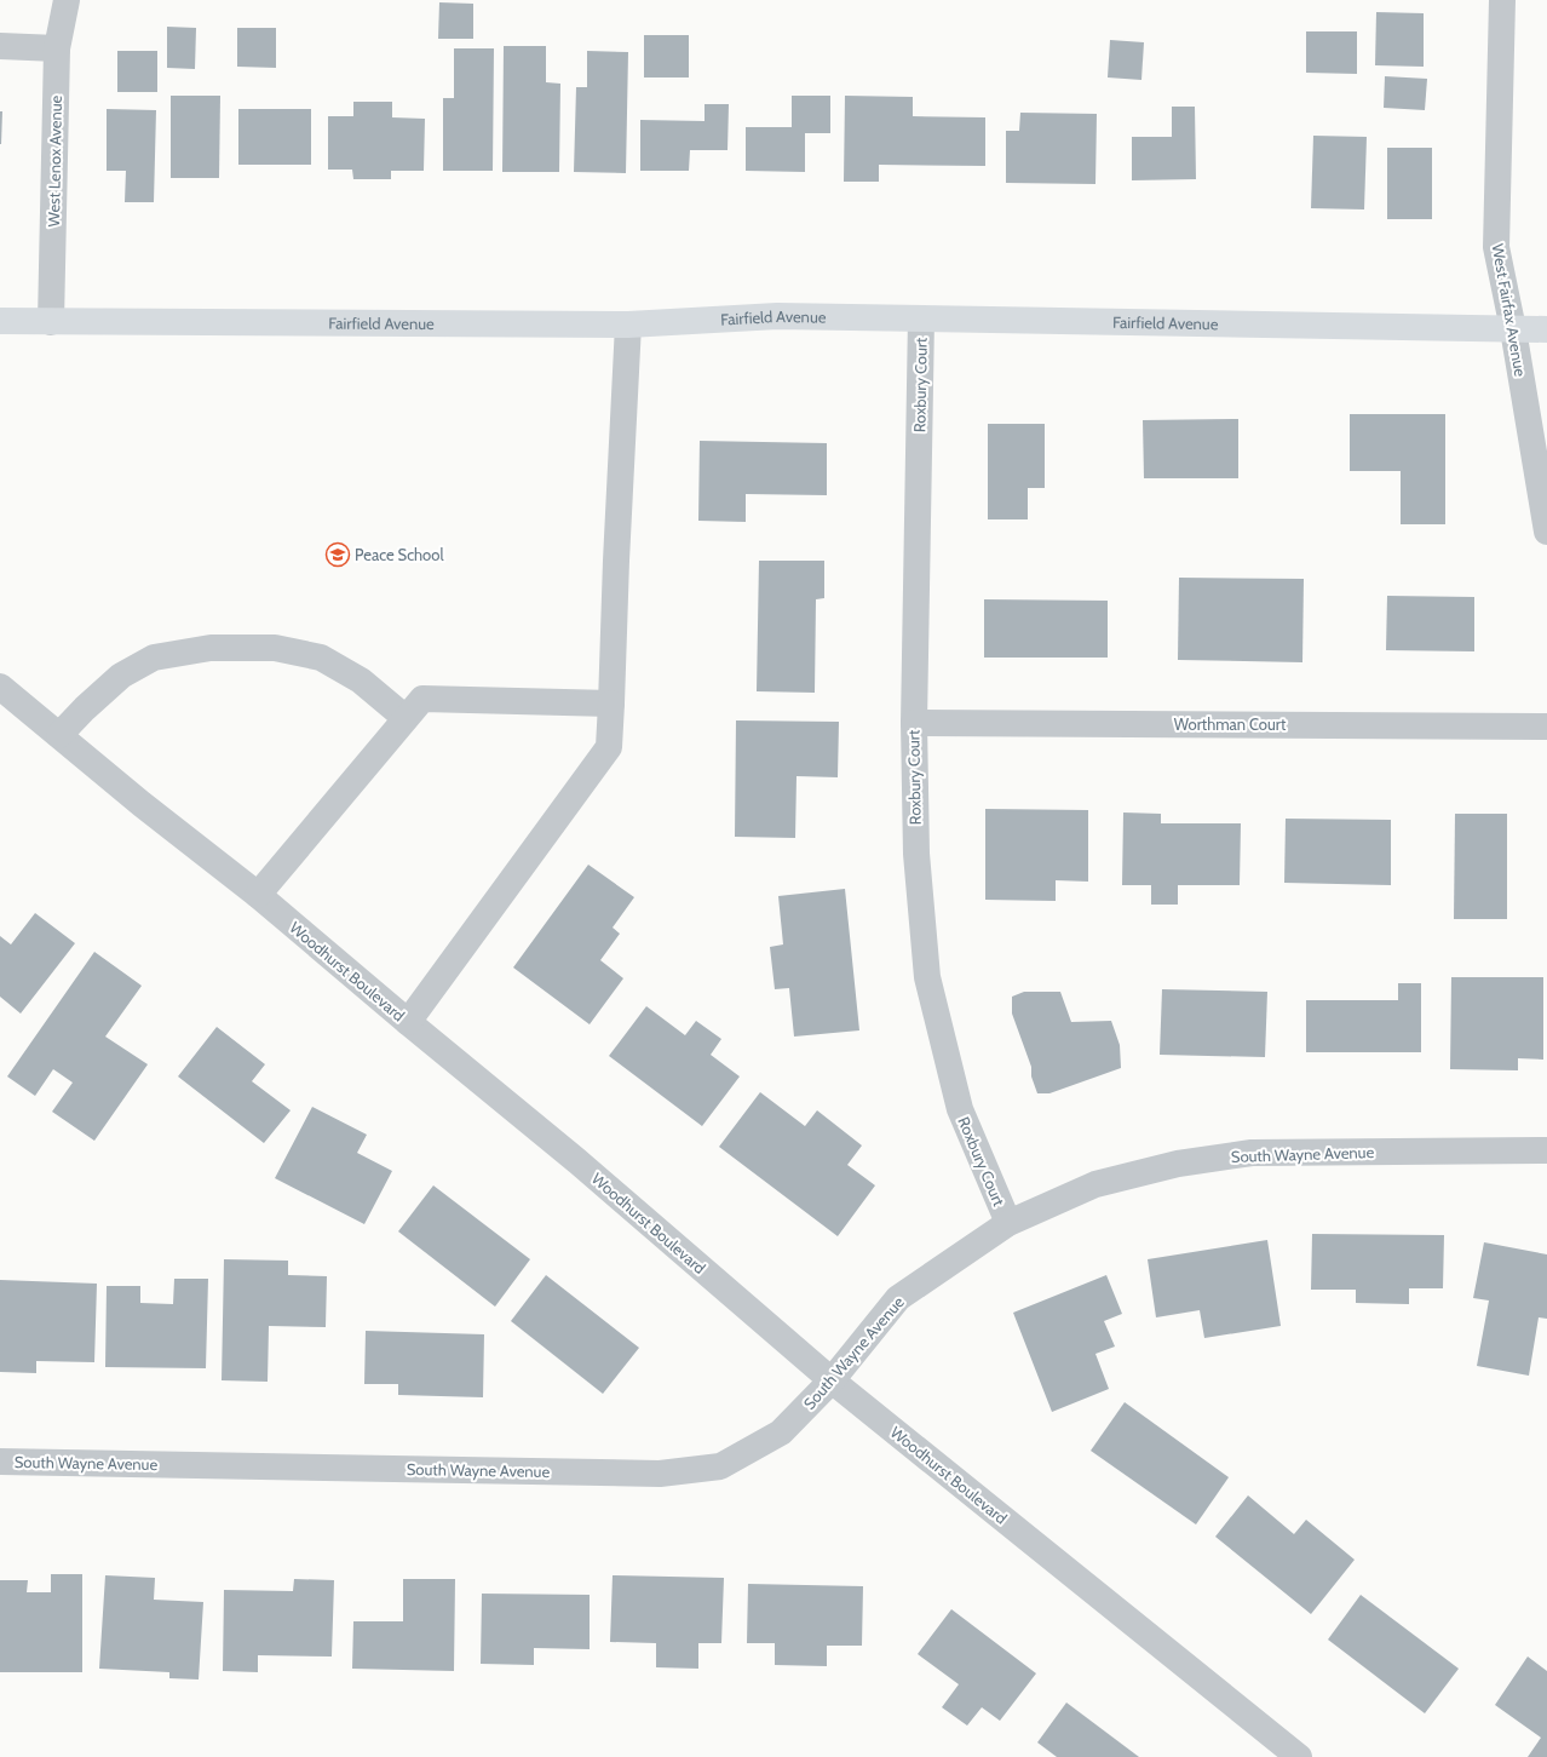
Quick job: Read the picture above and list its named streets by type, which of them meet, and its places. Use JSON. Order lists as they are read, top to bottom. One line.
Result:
{"streets":{"main road":["Fairfield Avenue"],"street":["West Lenox Avenue","West Fairfax Avenue","Roxbury Court","Worthman Court","Woodhurst Boulevard","South Wayne Avenue"]},"crossings":[["West Lenox Avenue","Fairfield Avenue"],["West Fairfax Avenue","Fairfield Avenue"],["Fairfield Avenue","Roxbury Court"],["Roxbury Court","Worthman Court"],["Roxbury Court","South Wayne Avenue"],["Woodhurst Boulevard","South Wayne Avenue"]],"places":{"school or university":["Peace School"]}}
